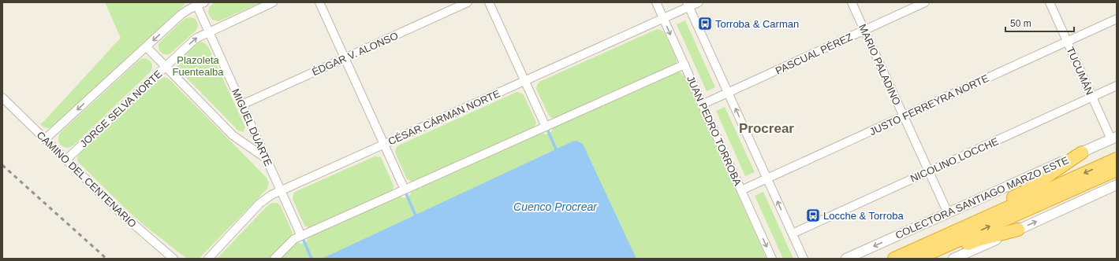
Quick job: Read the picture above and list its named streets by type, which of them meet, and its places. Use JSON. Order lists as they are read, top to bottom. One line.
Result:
{"streets":{"street":["ÉDGAR V. ALONSO","PASCUAL PÉREZ","MARIO PALADINO","TUCUMÁN","JUSTO FERREYRA NORTE","JORGE SELVA NORTE","CÉSAR CÁRMAN NORTE","MIGUEL DUARTE","JUAN PEDRO TORROBA","NICOLINO LOCCHE","CAMINO DEL CENTENARIO","COLECTORA SANTIAGO MARZO ESTE"]},"crossings":[["ÉDGAR V. ALONSO","MIGUEL DUARTE"],["PASCUAL PÉREZ","MARIO PALADINO"],["PASCUAL PÉREZ","JUAN PEDRO TORROBA"],["MARIO PALADINO","JUSTO FERREYRA NORTE"],["MARIO PALADINO","NICOLINO LOCCHE"],["MARIO PALADINO","COLECTORA SANTIAGO MARZO ESTE"],["TUCUMÁN","JUSTO FERREYRA NORTE"],["TUCUMÁN","NICOLINO LOCCHE"],["TUCUMÁN","COLECTORA SANTIAGO MARZO ESTE"],["JUSTO FERREYRA NORTE","JUAN PEDRO TORROBA"],["JORGE SELVA NORTE","MIGUEL DUARTE"],["JORGE SELVA NORTE","CAMINO DEL CENTENARIO"],["CÉSAR CÁRMAN NORTE","MIGUEL DUARTE"],["CÉSAR CÁRMAN NORTE","JUAN PEDRO TORROBA"]],"one_way":["COLECTORA SANTIAGO MARZO ESTE"],"districts":["Procrear"],"water":["Cuenco Procrear"],"parks":["Plazoleta Fuentealba"],"places":{"bus stop":["Torroba & Carman","Locche & Torroba"]},"scale_bar":"50 m"}
